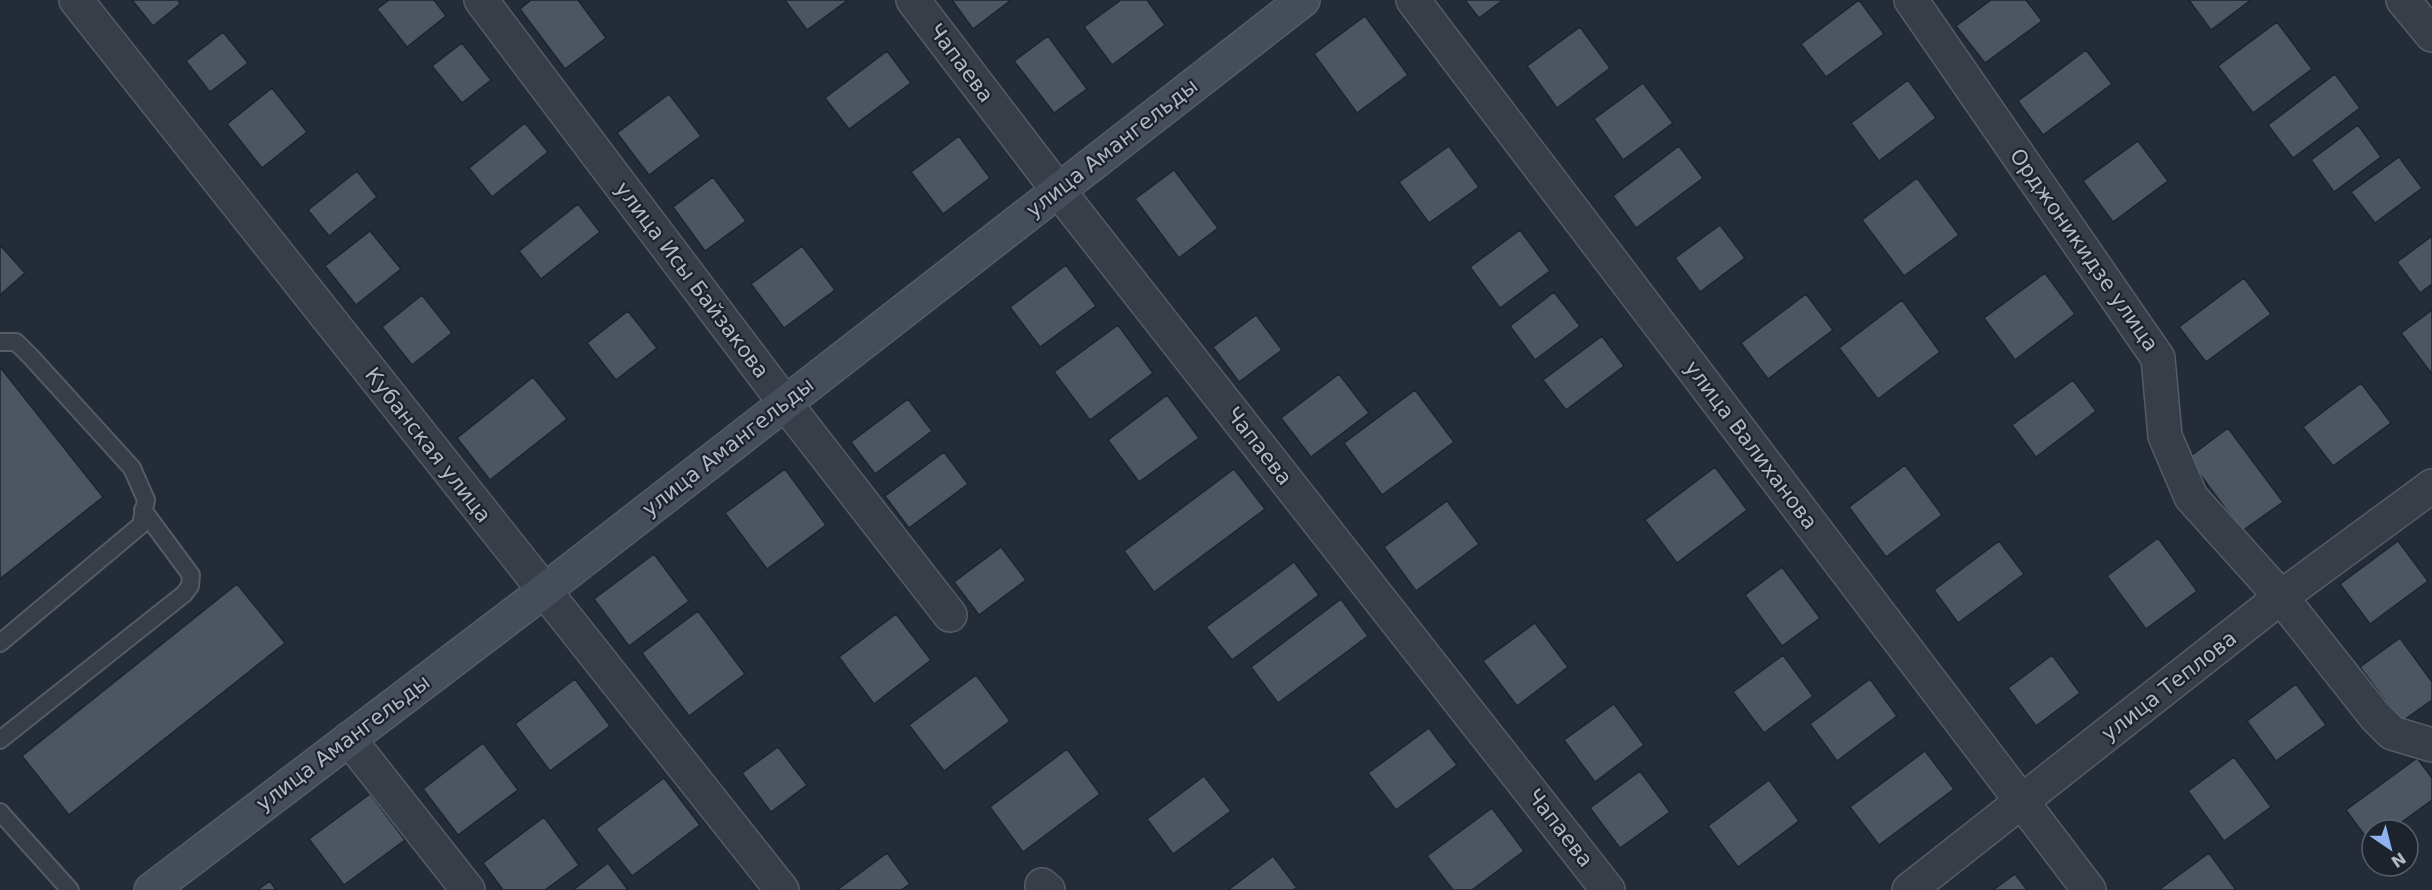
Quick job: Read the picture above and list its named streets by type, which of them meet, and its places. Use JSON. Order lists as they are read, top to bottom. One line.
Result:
{"streets":{"street":["Чапаева","улица Амангельды","Орджоникидзе улица","улица Исы Байзакова","Кубанская улица","улица Валиханова","улица Теплова"]},"crossings":[["Чапаева","улица Амангельды"],["улица Амангельды","улица Исы Байзакова"],["улица Амангельды","Кубанская улица"],["Орджоникидзе улица","улица Теплова"],["улица Валиханова","улица Теплова"]],"north":"bottom right"}
